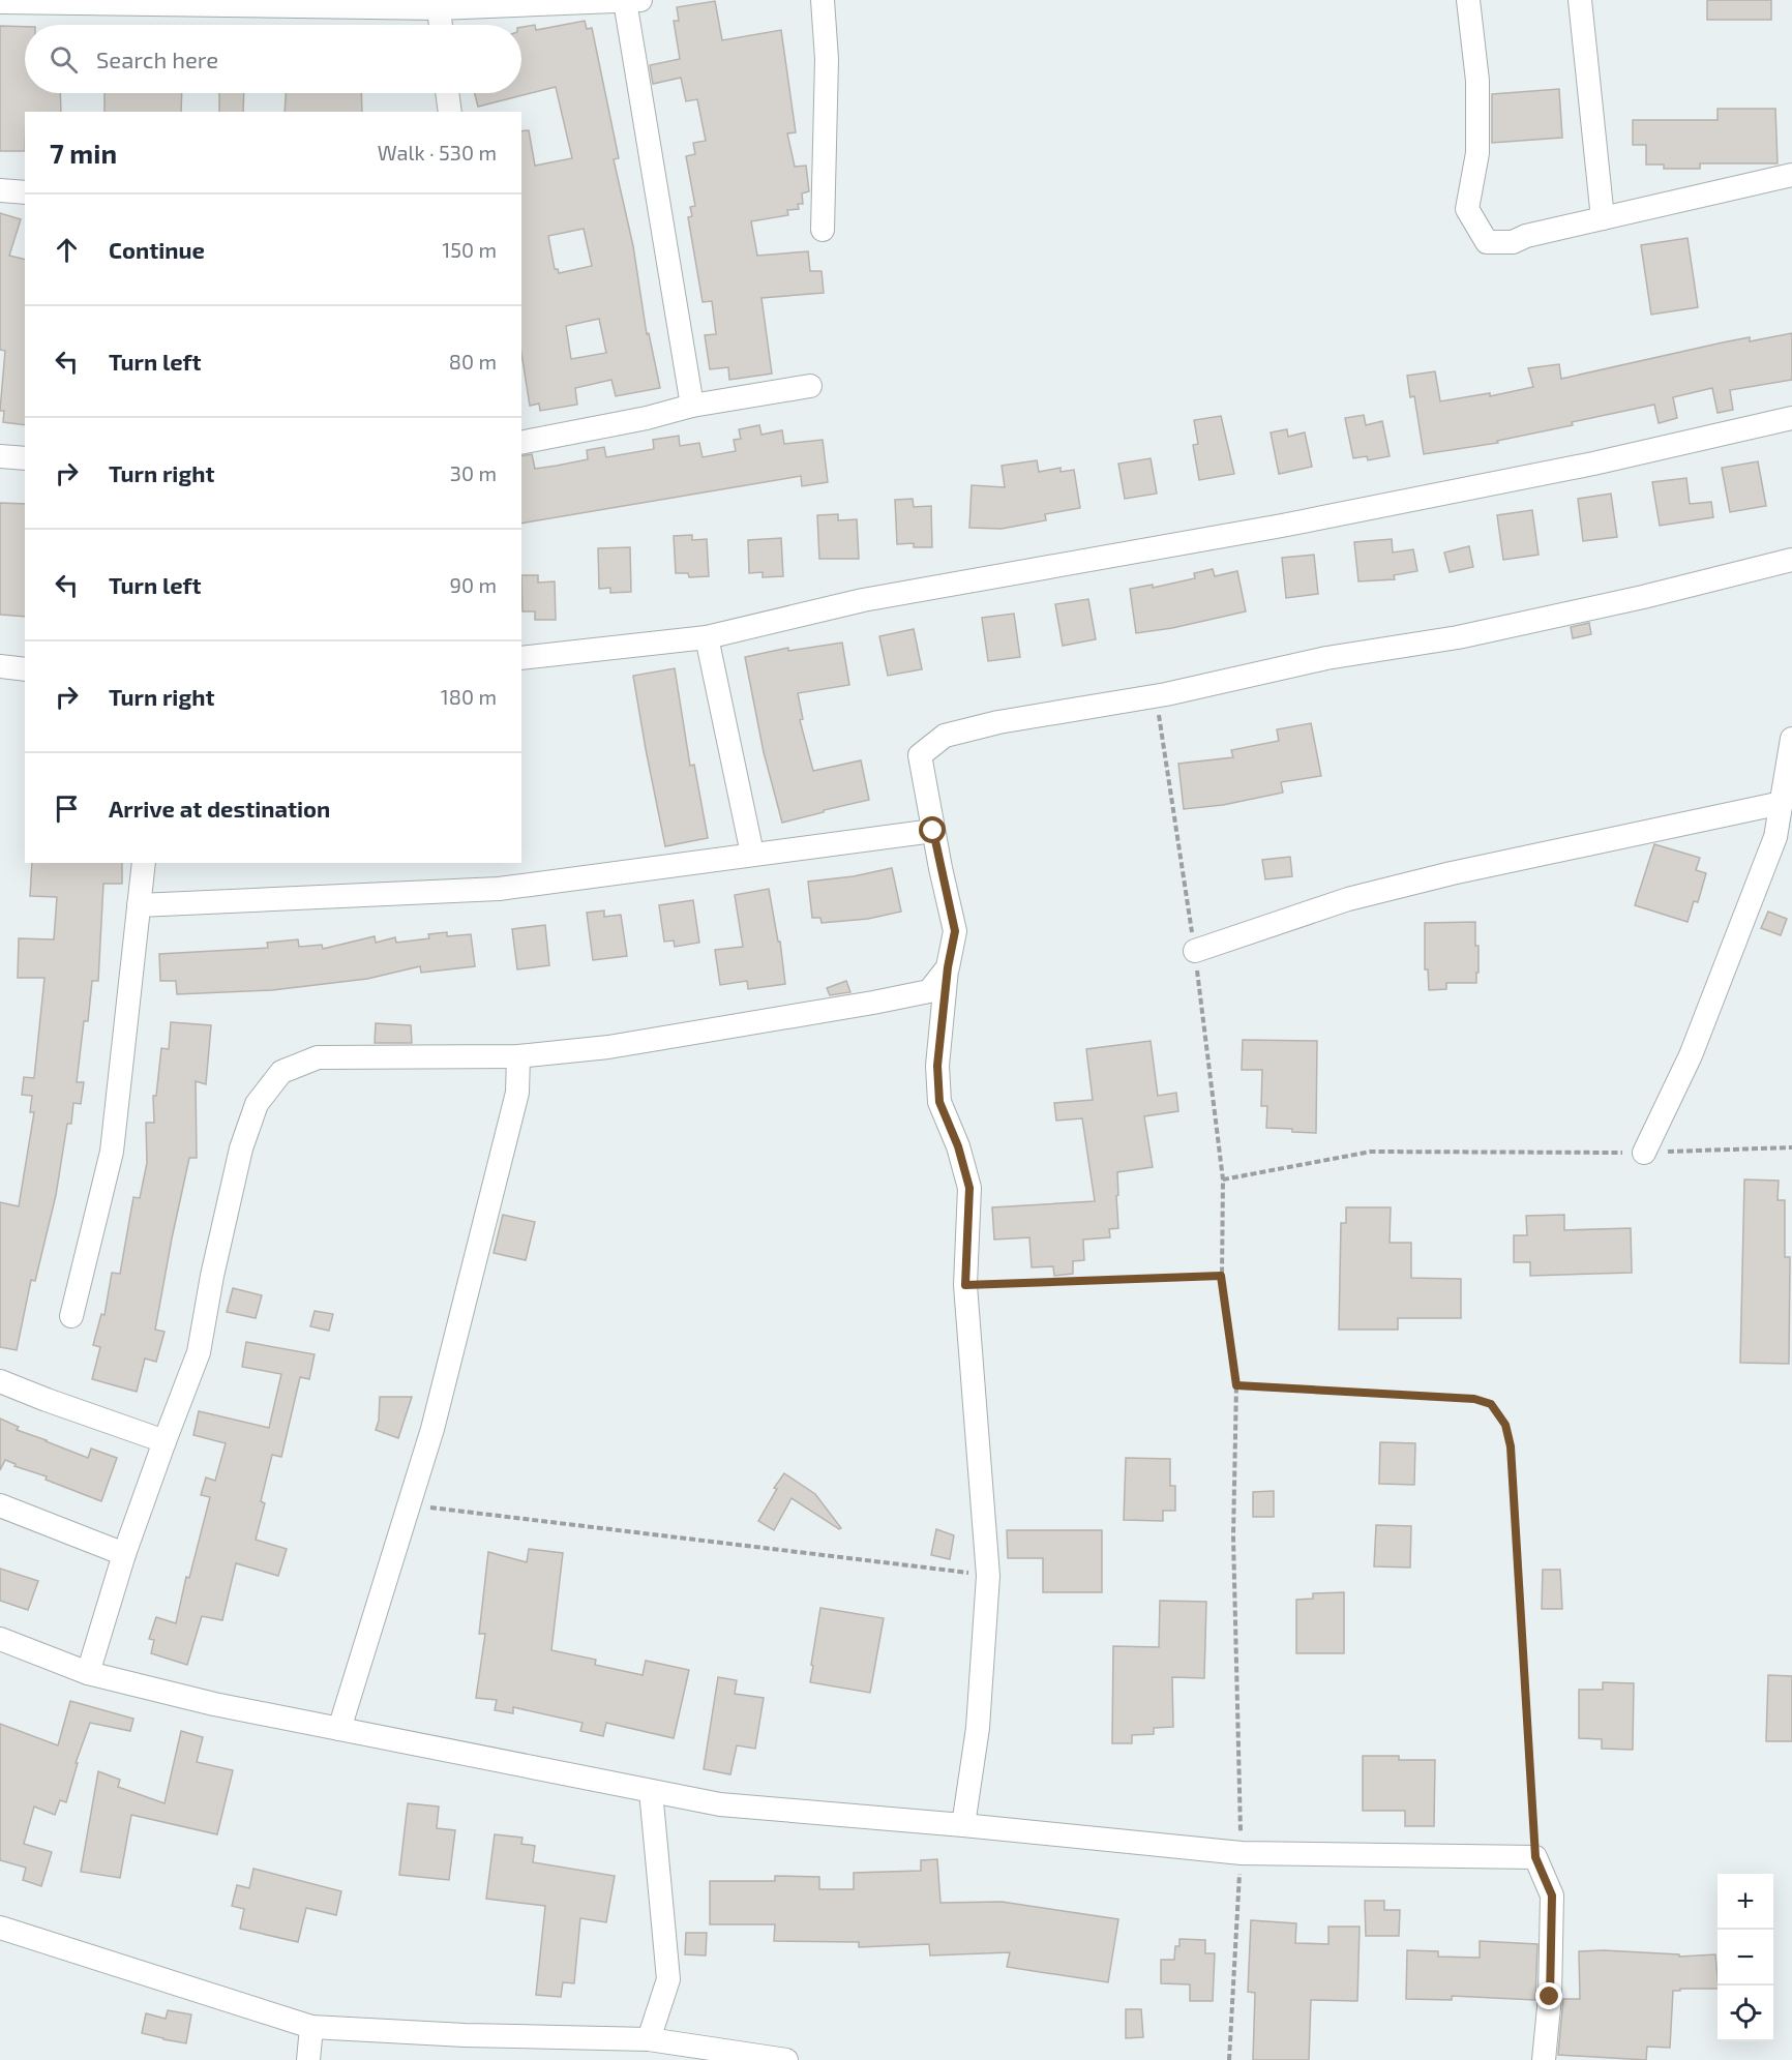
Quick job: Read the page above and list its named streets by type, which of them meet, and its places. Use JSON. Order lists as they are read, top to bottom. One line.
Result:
{"page":{"search":"Search here","heading":["7 min","Walk · 530 m"],"list":[["Continue","150 m"],["Turn left","80 m"],["Turn right","30 m"],["Turn left","90 m"],["Turn right","180 m"],"Arrive at destination"],"map_buttons":["+","−"]}}
